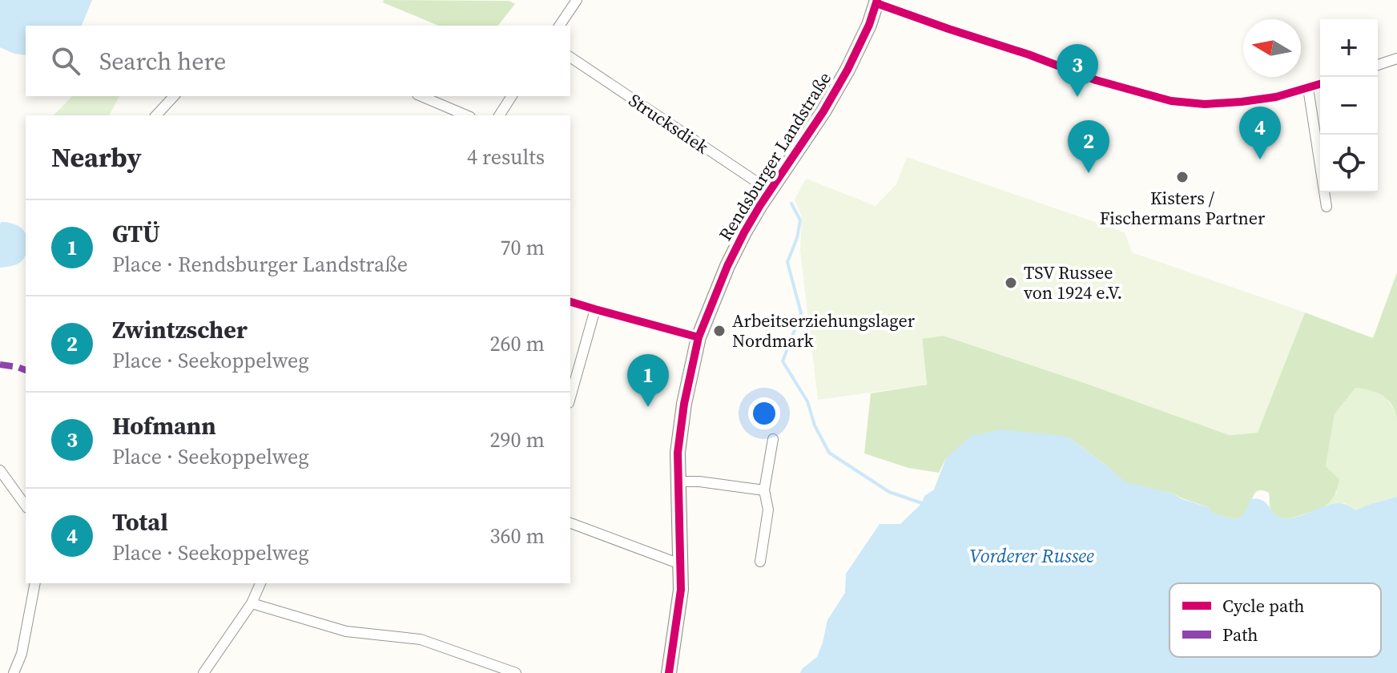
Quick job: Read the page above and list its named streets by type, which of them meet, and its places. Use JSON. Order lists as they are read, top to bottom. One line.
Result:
{"streets":{"street":["Strucksdiek","Rendsburger Landstraße"]},"crossings":[["Strucksdiek","Rendsburger Landstraße"]],"water":["Vorderer Russee"],"places":["Kisters / Fischermans Partner","TSV Russee von 1924 e.V.","Arbeitserziehungslager Nordmark"],"legend":["Cycle path","Path"],"north":"left","page":{"map_buttons":["+","−"],"search":"Search here","pins":["3","4","2","1"],"heading":["Nearby","4 results"],"list":[{"mark":"1","name":"GTÜ","note":"Place · Rendsburger Landstraße","value":"70 m"},{"mark":"2","name":"Zwintzscher","note":"Place · Seekoppelweg","value":"260 m"},{"mark":"3","name":"Hofmann","note":"Place · Seekoppelweg","value":"290 m"},{"mark":"4","name":"Total","note":"Place · Seekoppelweg","value":"360 m"}]}}
